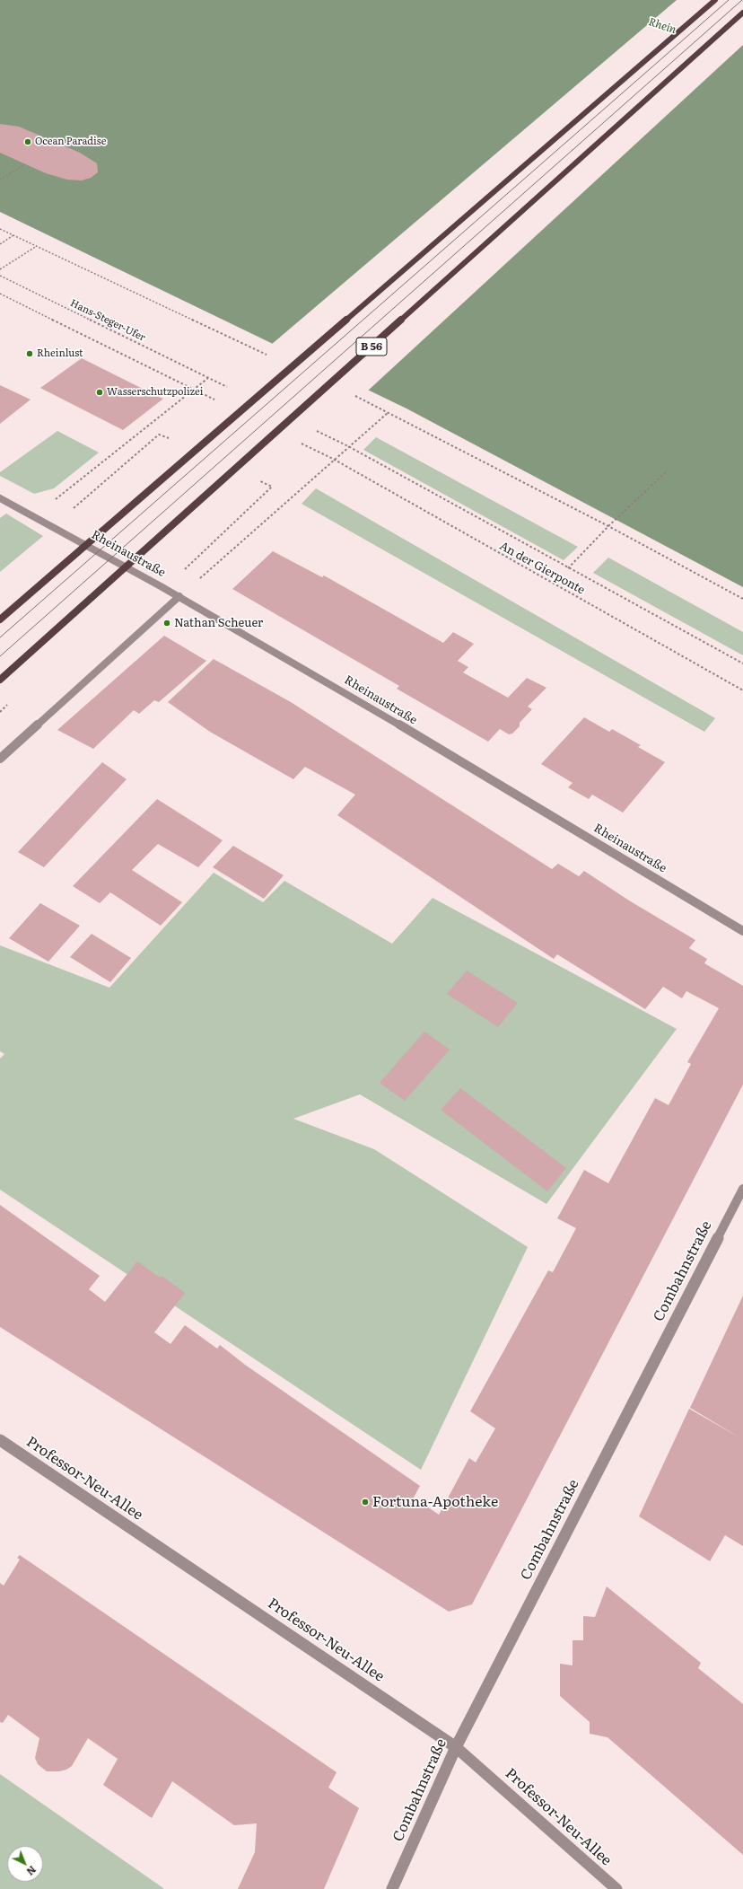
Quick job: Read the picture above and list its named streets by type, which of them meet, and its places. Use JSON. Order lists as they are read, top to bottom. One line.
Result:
{"streets":{"main road":["B 56"],"street":["Rheinaustraße","Combahnstraße","Professor-Neu-Allee"],"path":["Hans-Steger-Ufer","An der Gierponte"]},"crossings":[["Combahnstraße","Professor-Neu-Allee"]],"water":["Rhein"],"places":["Ocean Paradise","Rheinlust","Wasserschutzpolizei","Nathan Scheuer","Fortuna-Apotheke"],"north":"bottom right"}
